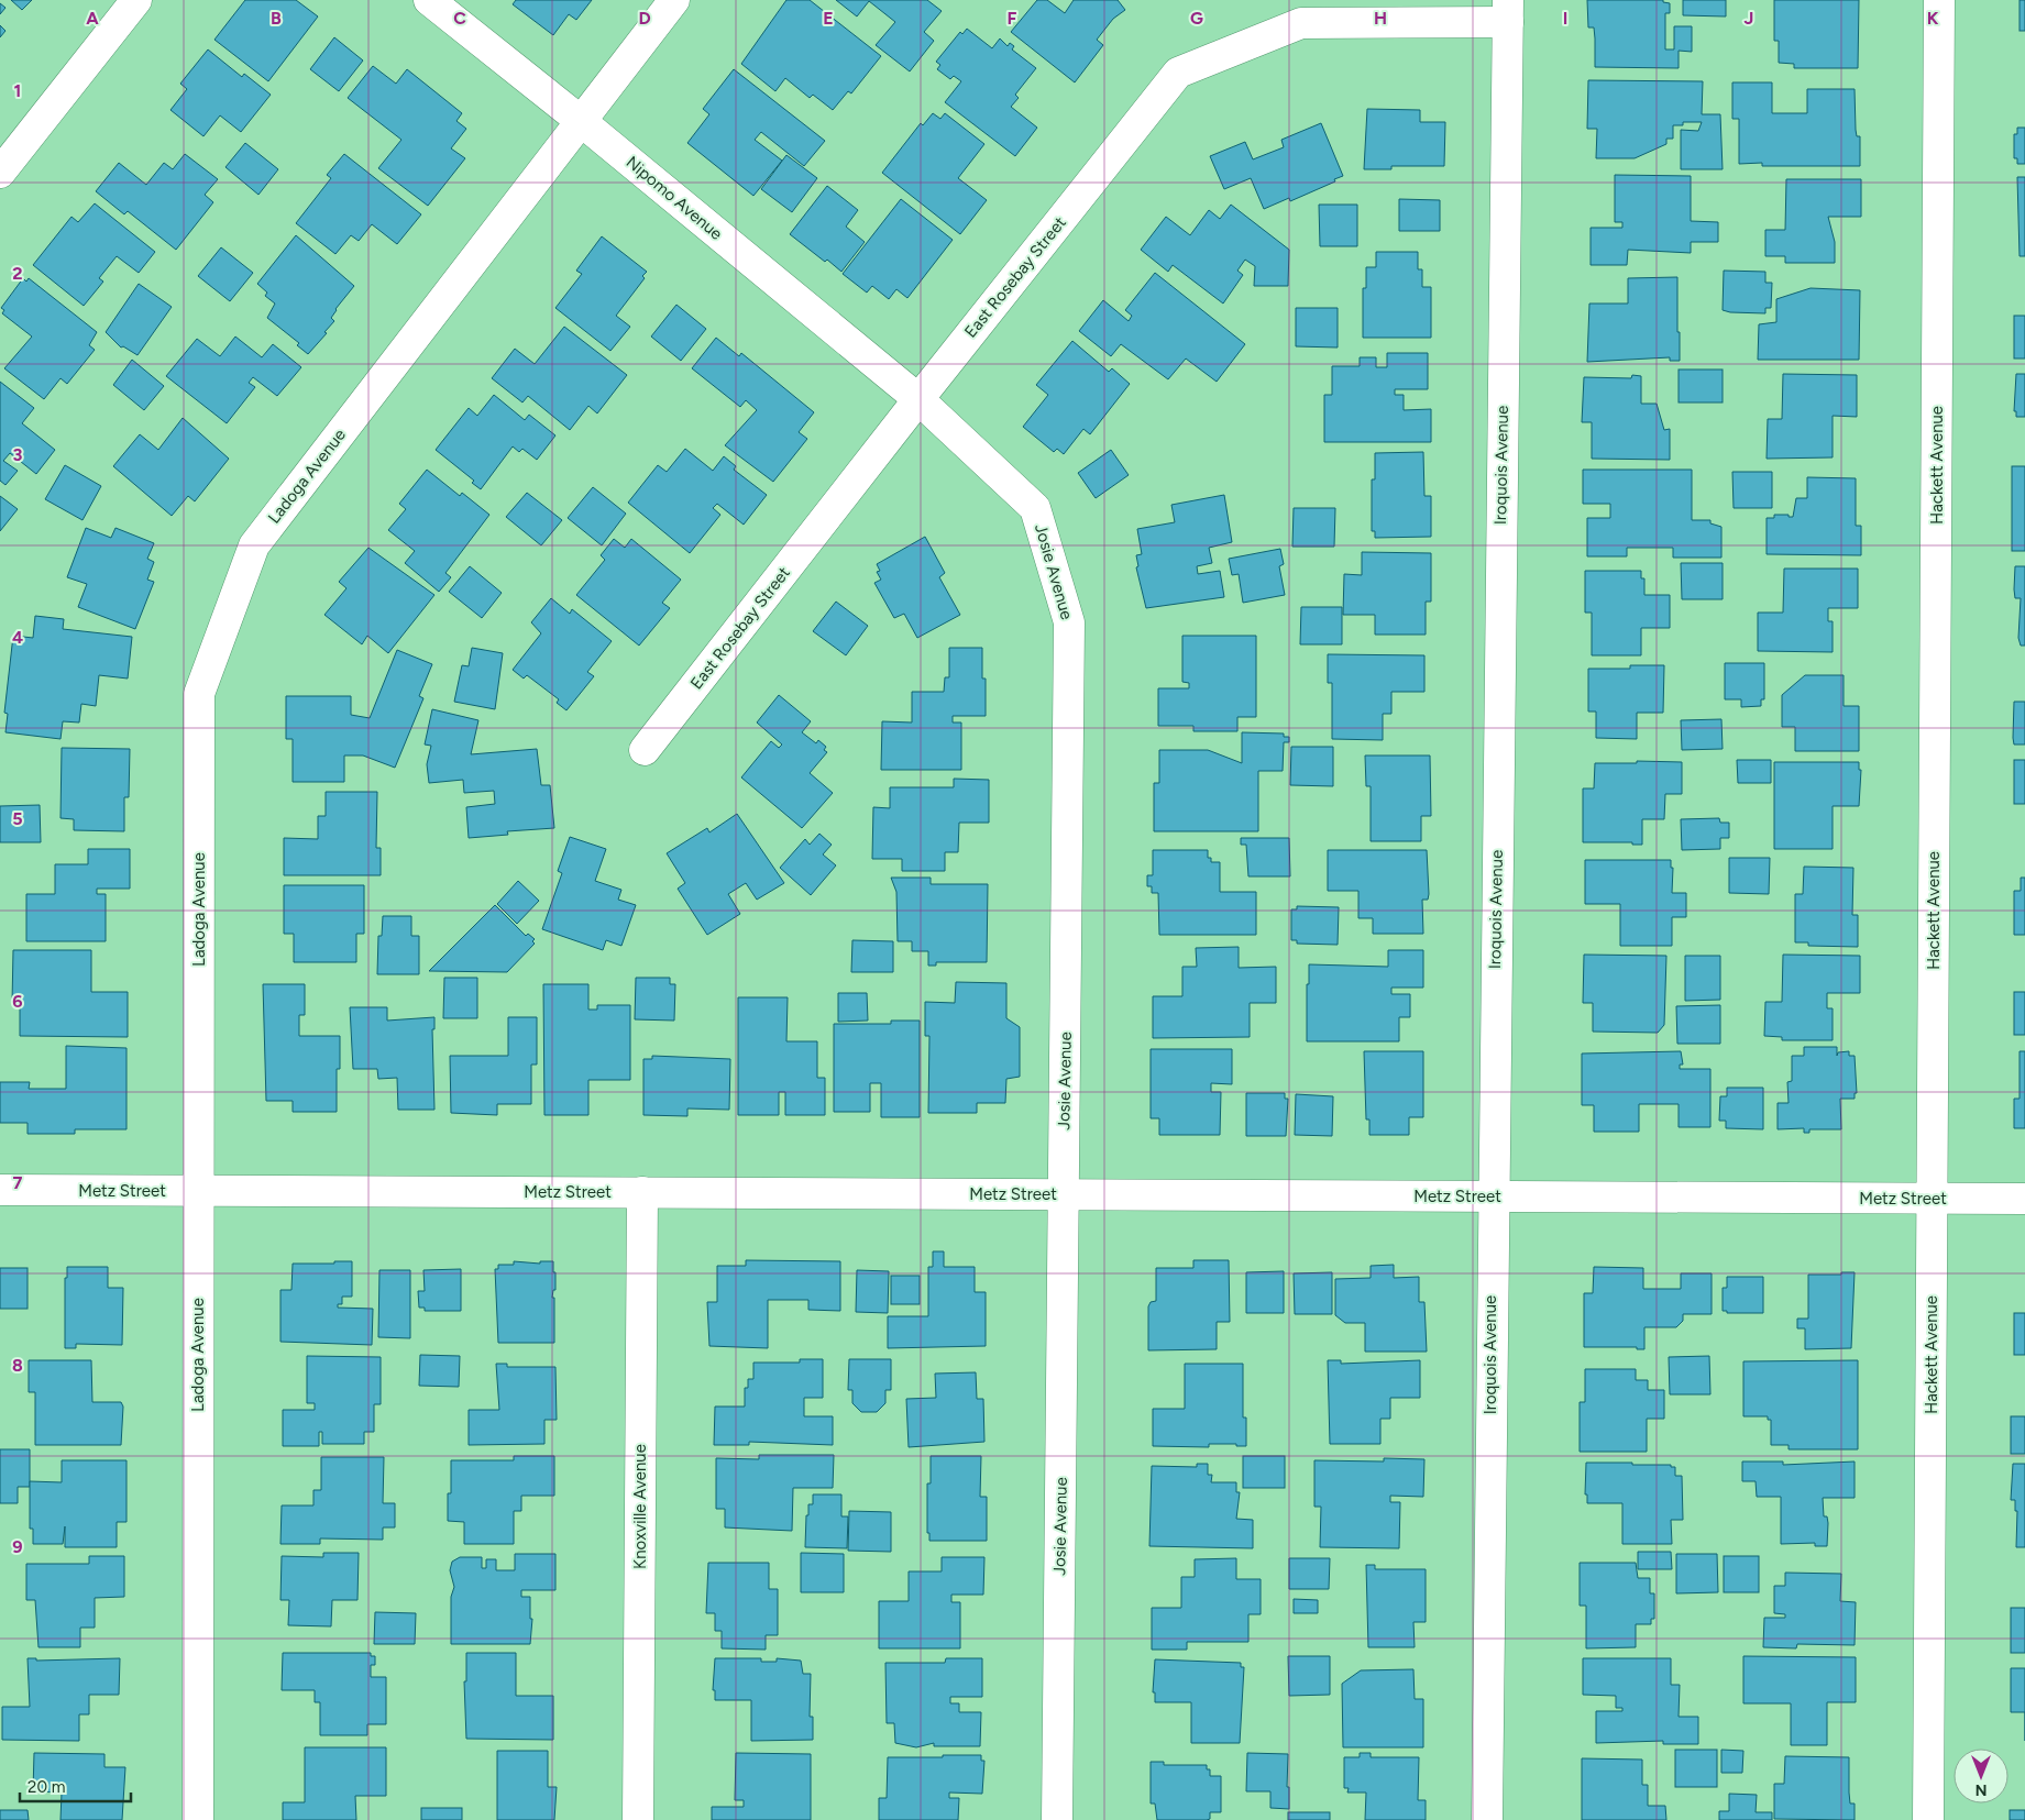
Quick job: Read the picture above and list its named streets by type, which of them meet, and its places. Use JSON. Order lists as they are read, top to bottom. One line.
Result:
{"streets":{"street":["Nipomo Avenue","East Rosebay Street","Iroquois Avenue","Hackett Avenue","Ladoga Avenue","Josie Avenue","Metz Street","Knoxville Avenue"]},"crossings":[["Nipomo Avenue","East Rosebay Street"],["Nipomo Avenue","Ladoga Avenue"],["Nipomo Avenue","Josie Avenue"],["East Rosebay Street","Iroquois Avenue"],["East Rosebay Street","Josie Avenue"],["Iroquois Avenue","Metz Street"],["Hackett Avenue","Metz Street"],["Ladoga Avenue","Metz Street"],["Josie Avenue","Metz Street"],["Metz Street","Knoxville Avenue"]],"scale_bar":"20 m","north":"bottom","grid":{"columns":["A","B","C","D","E","F","G","H","I","J","K"],"rows":["1","2","3","4","5","6","7","8","9"]}}
